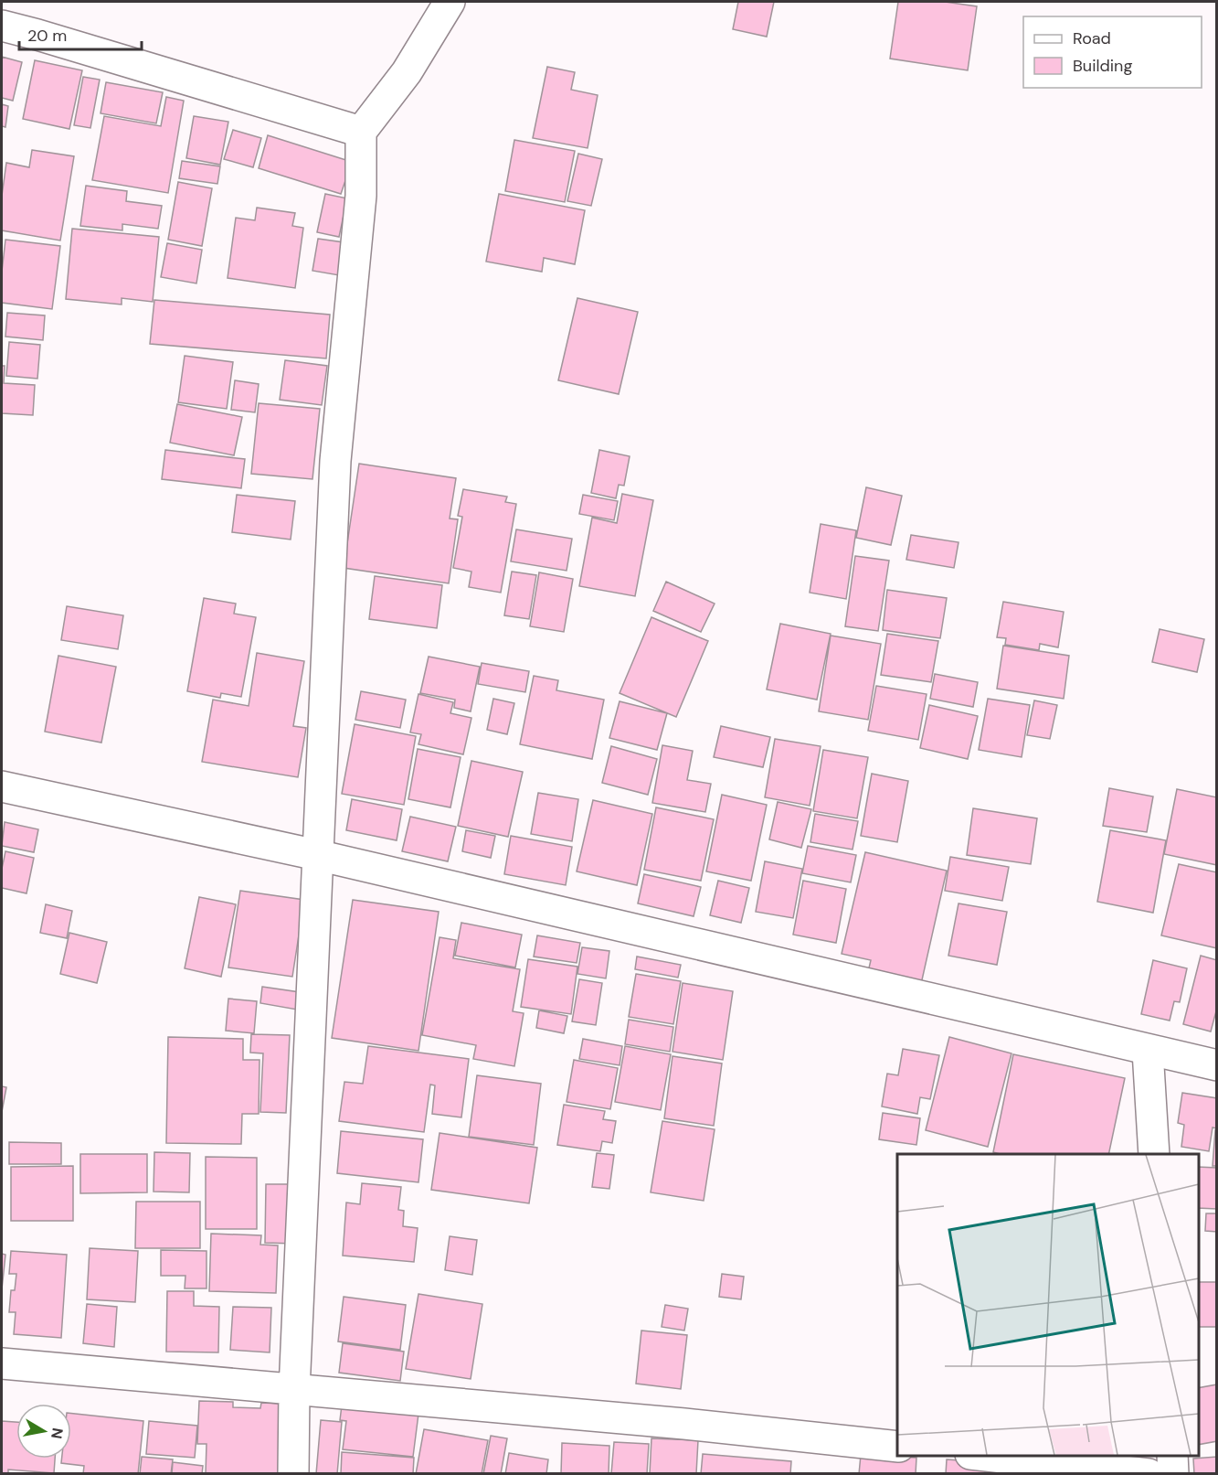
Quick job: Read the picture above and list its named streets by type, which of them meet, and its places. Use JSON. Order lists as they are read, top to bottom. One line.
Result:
{"legend":["Road","Building"],"scale_bar":"20 m","north":"right"}
